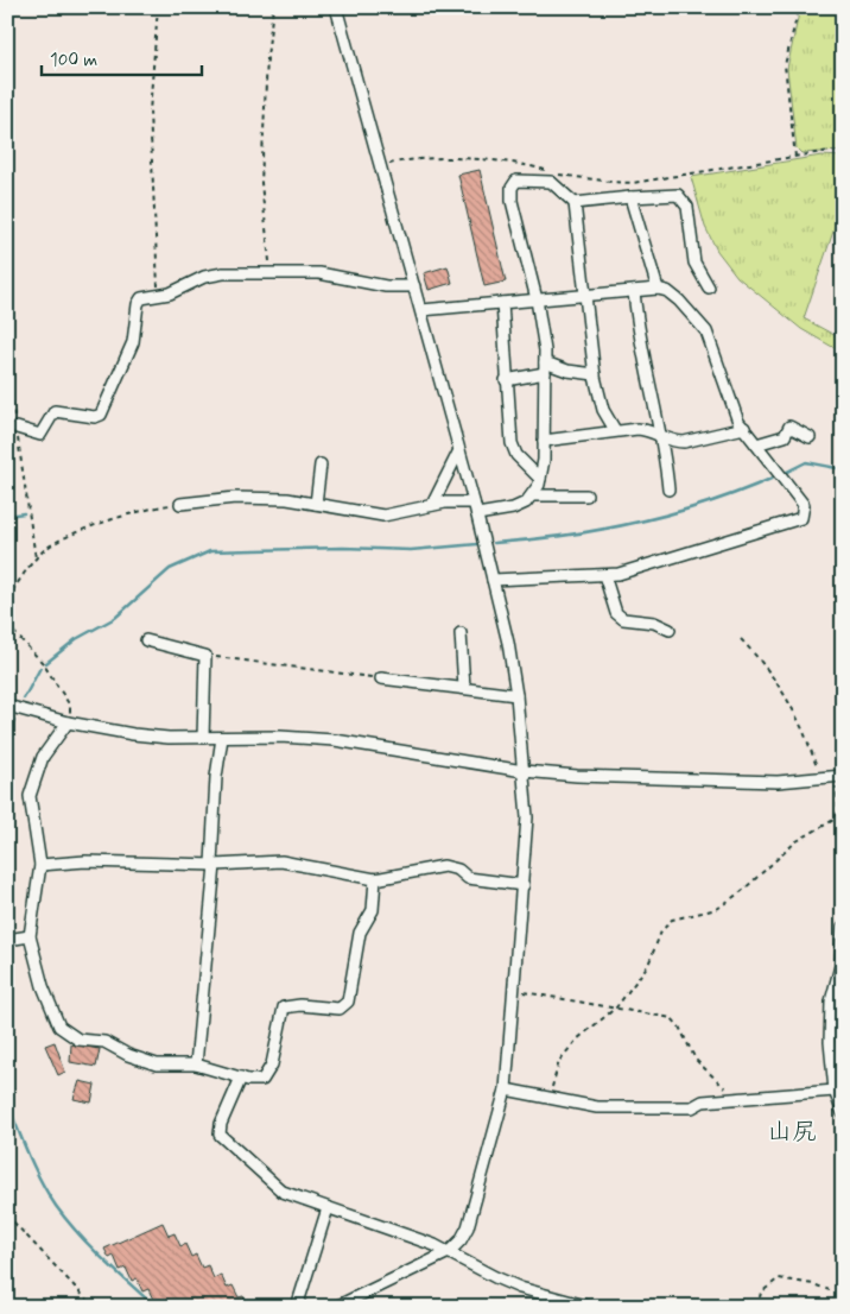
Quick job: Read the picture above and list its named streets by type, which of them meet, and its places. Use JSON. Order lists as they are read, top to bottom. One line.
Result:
{"districts":["山尻"],"scale_bar":"100 m"}
